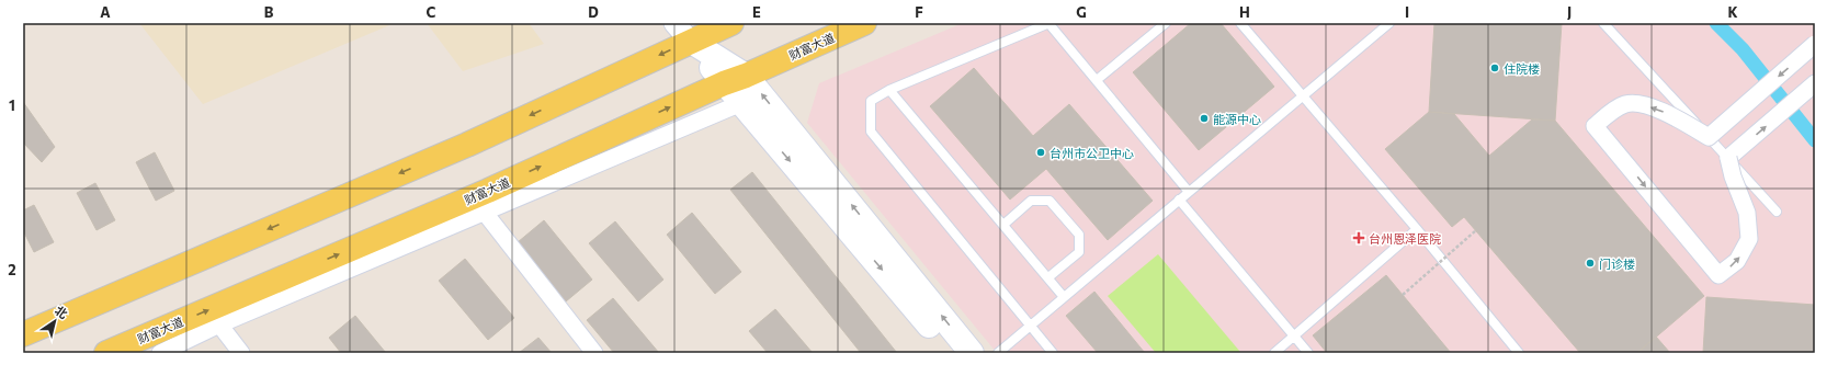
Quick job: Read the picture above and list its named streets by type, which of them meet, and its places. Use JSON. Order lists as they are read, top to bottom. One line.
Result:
{"streets":{"main road":["财富大道"]},"places":{"other":["住院楼","能源中心","台州市公卫中心","门诊楼"],"health":["台州恩泽医院"]},"north":"top right","grid":{"columns":["A","B","C","D","E","F","G","H","I","J","K"],"rows":["1","2"]}}
